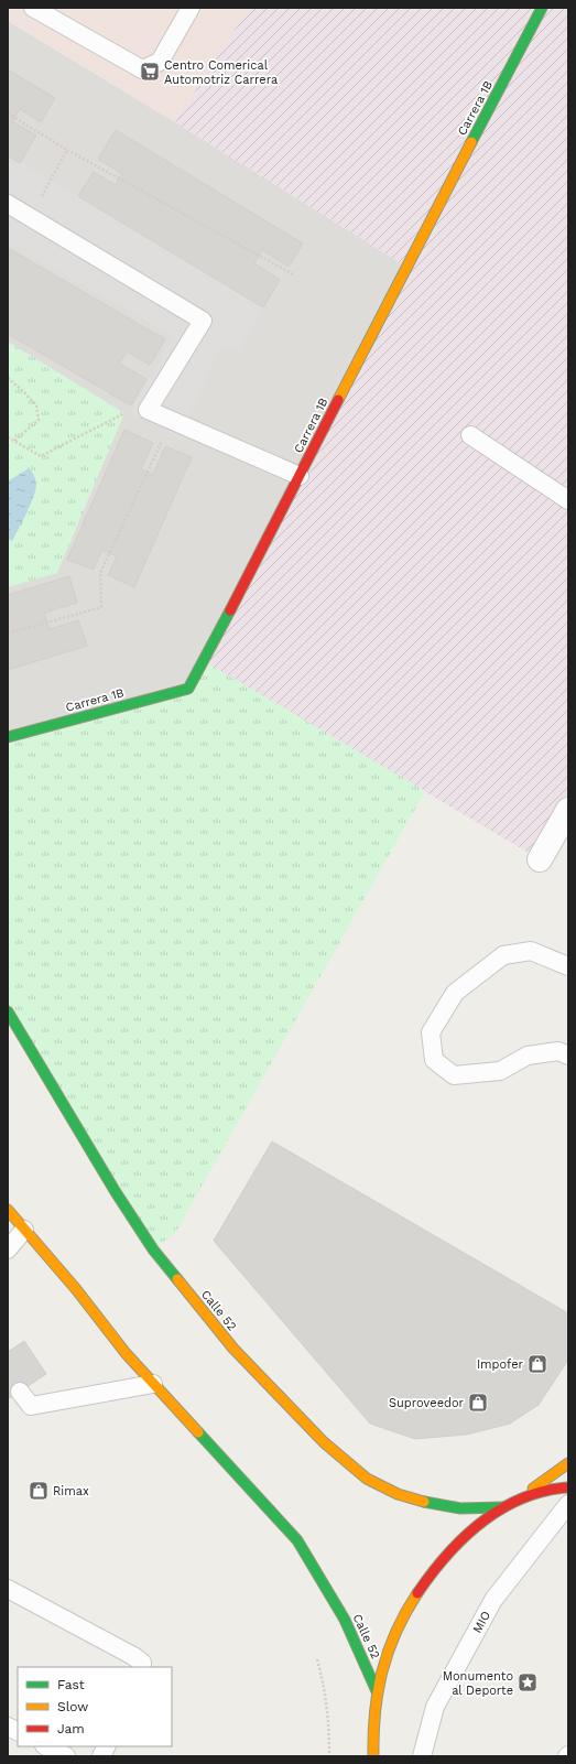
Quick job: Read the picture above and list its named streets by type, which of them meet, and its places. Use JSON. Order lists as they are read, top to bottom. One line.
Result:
{"streets":{"main road":["Carrera 1B","Calle 52"],"lane":["MIO"]},"places":{"supermarket":["Centro Comerical Automotriz Carrera"],"shop":["Impofer","Suproveedor","Rimax"],"place":["Monumento al Deporte"]},"legend":["Fast","Slow","Jam"]}
